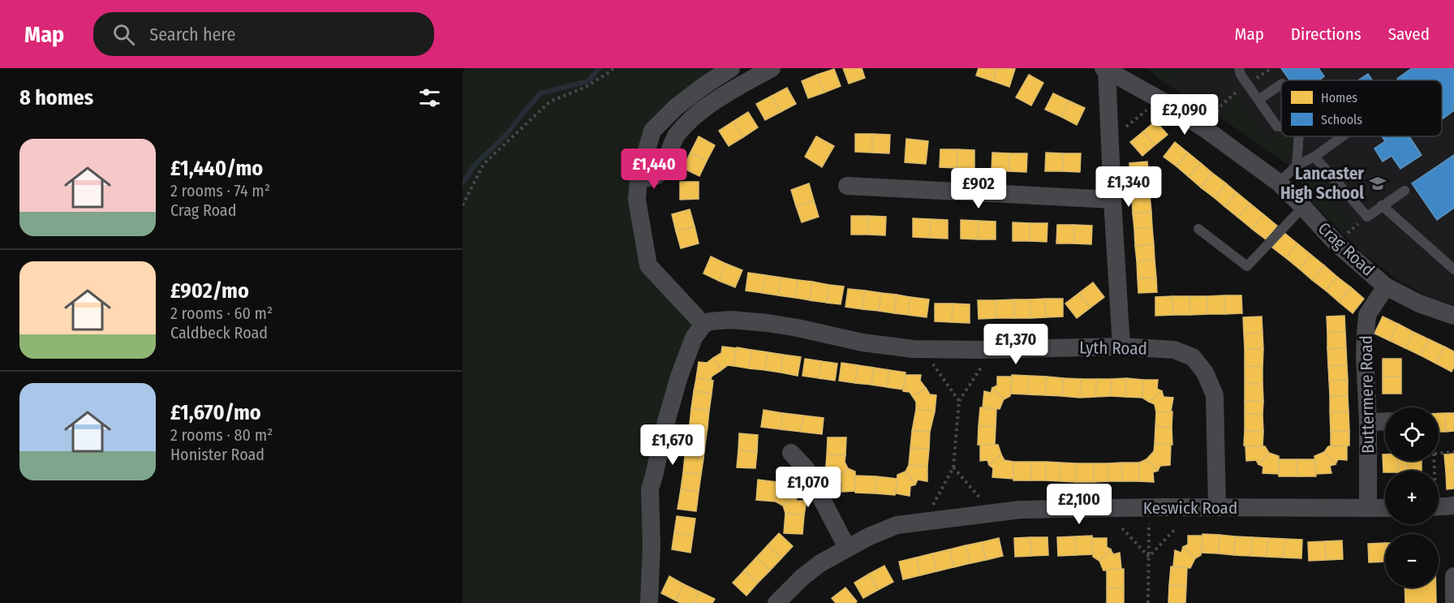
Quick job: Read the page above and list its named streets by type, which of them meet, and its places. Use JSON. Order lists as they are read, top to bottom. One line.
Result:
{"streets":{"street":["Crag Road","Lyth Road","Buttermere Road","Keswick Road"]},"crossings":[["Crag Road","Buttermere Road"],["Lyth Road","Keswick Road"],["Buttermere Road","Keswick Road"]],"places":{"school or university":["Lancaster High School"]},"legend":["Homes","Schools"],"page":{"header":"Map","search":"Search here","nav":["Map","Directions","Saved"],"heading":"8 homes","price":["£2,090","£1,440","£1,340","£902","£1,370","£1,670","£1,070","£2,100"],"list":[{"name":"£1,440/mo","note":"2 rooms · 74 m² · Crag Road"},{"name":"£902/mo","note":"2 rooms · 60 m² · Caldbeck Road"},{"name":"£1,670/mo","note":"2 rooms · 80 m² · Honister Road"}],"map_buttons":["+","−"]}}
